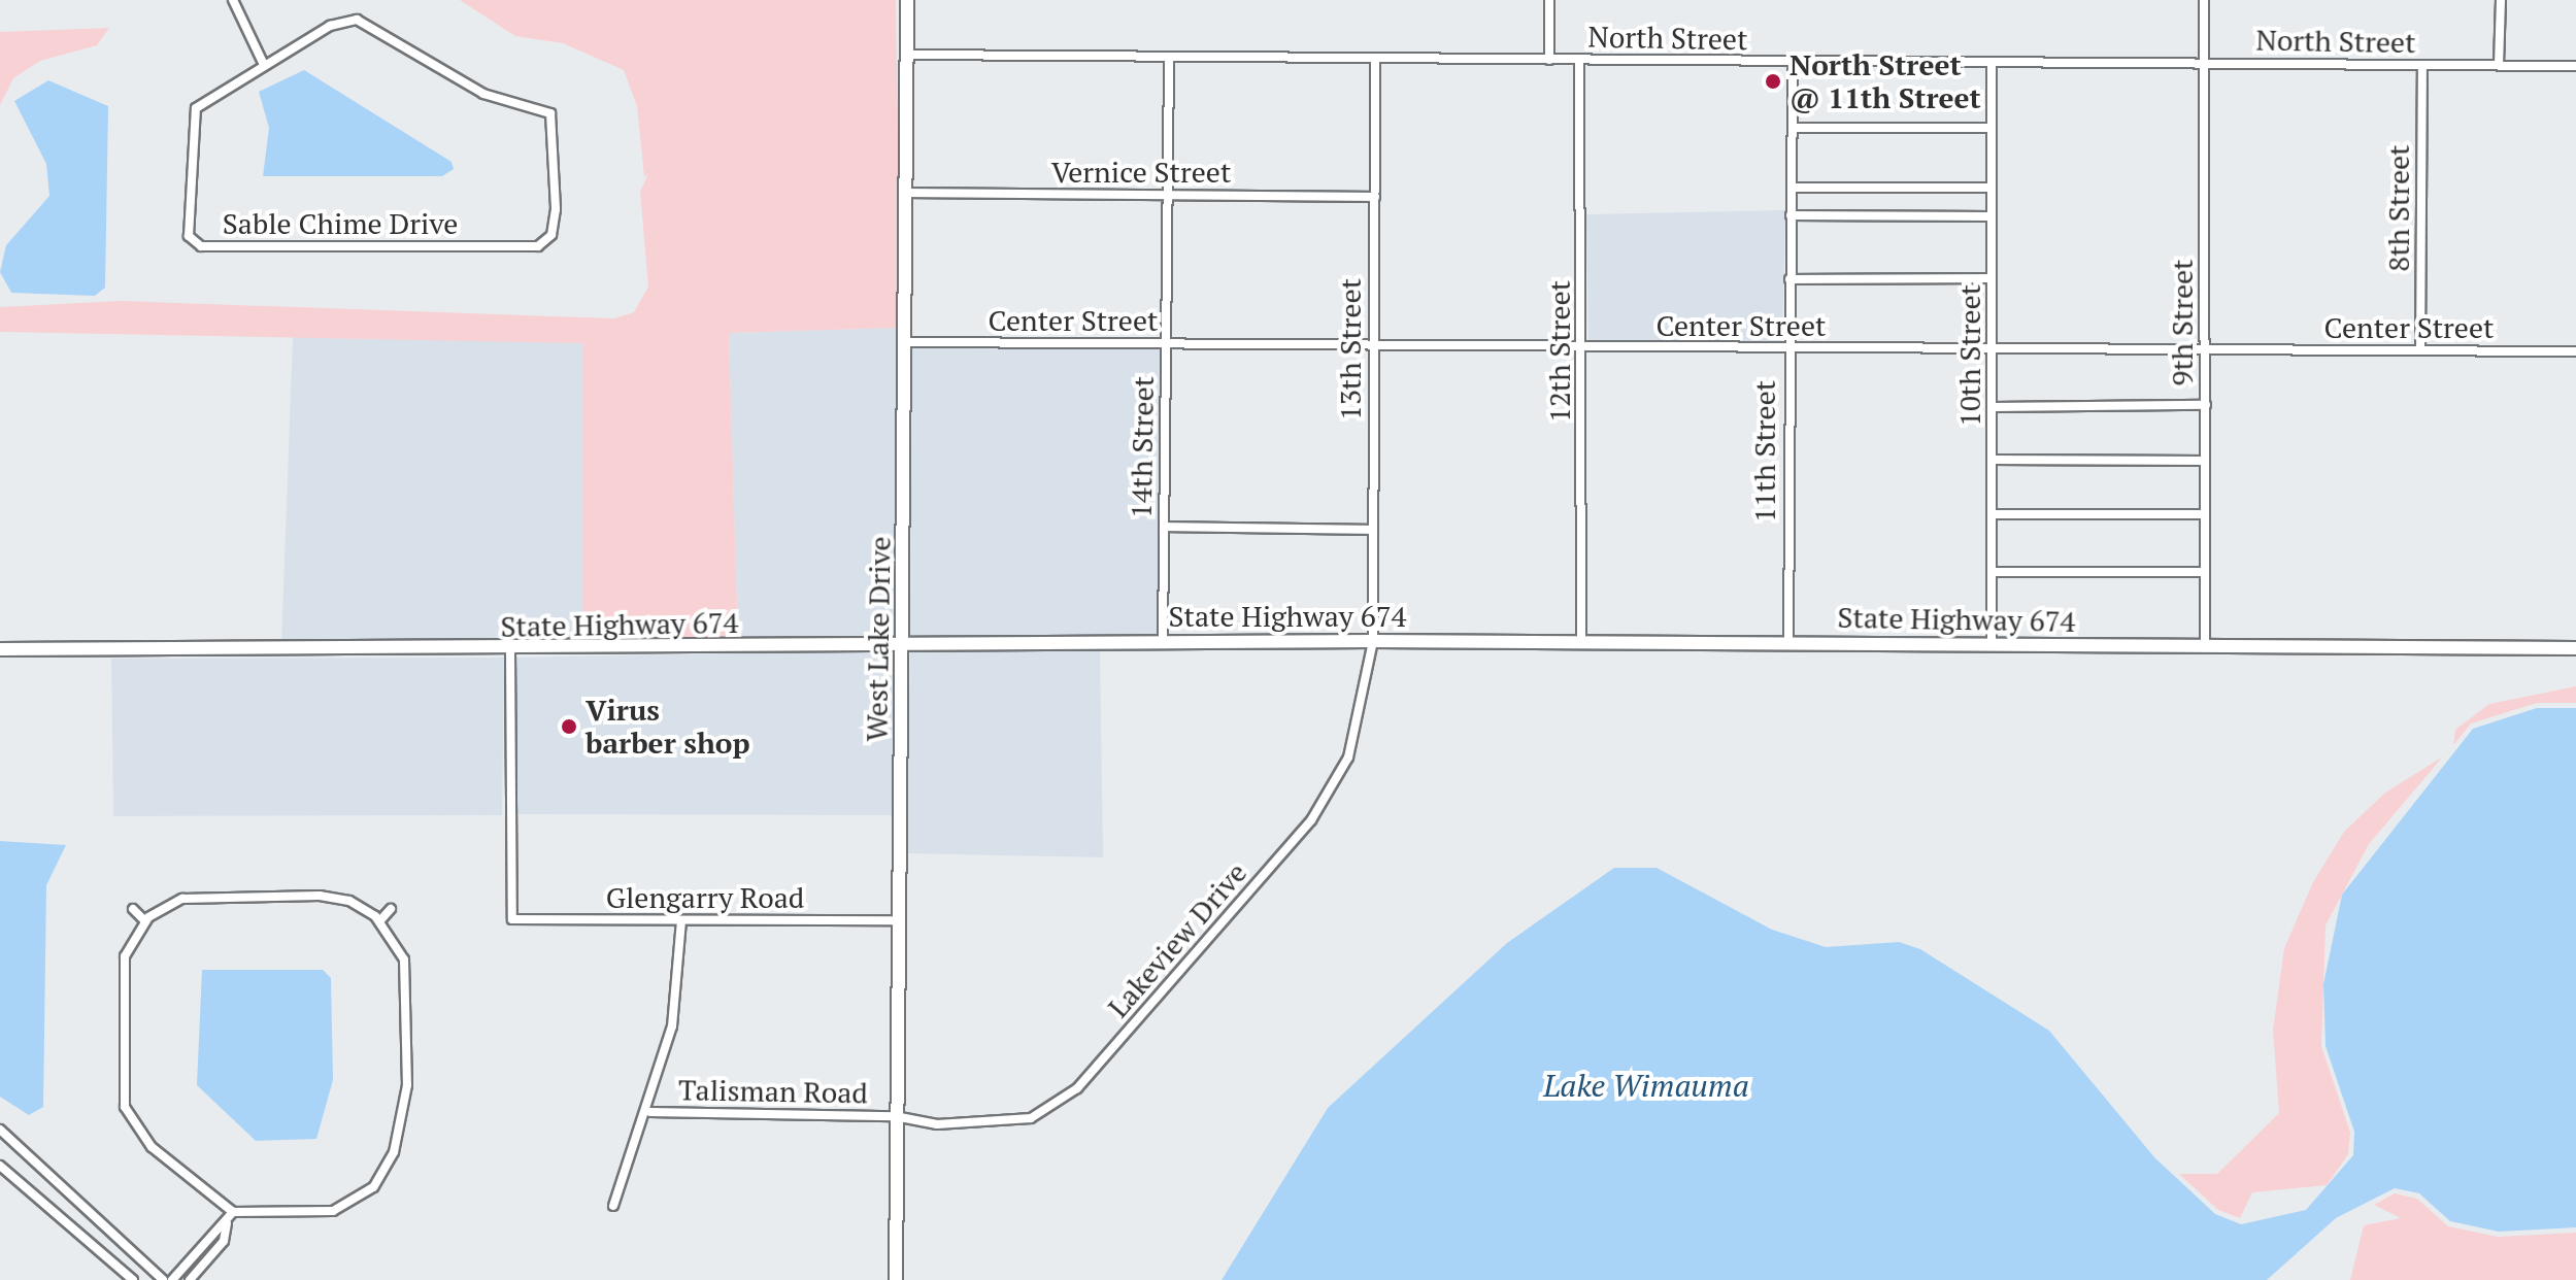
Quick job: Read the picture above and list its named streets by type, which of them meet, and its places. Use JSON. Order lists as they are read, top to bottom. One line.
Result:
{"streets":{"main road":["State Highway 674","West Lake Drive"],"street":["North Street","Vernice Street","8th Street","Sable Chime Drive","Center Street","9th Street","13th Street","12th Street","10th Street","14th Street","11th Street","Glengarry Road","Lakeview Drive","Talisman Road"]},"crossings":[["North Street","8th Street"],["North Street","9th Street"],["North Street","13th Street"],["North Street","12th Street"],["North Street","10th Street"],["North Street","14th Street"],["North Street","11th Street"],["North Street","West Lake Drive"],["Vernice Street","13th Street"],["Vernice Street","14th Street"],["Vernice Street","West Lake Drive"],["8th Street","Center Street"],["Center Street","9th Street"],["Center Street","13th Street"],["Center Street","12th Street"],["Center Street","10th Street"],["Center Street","14th Street"],["Center Street","11th Street"],["Center Street","West Lake Drive"],["9th Street","State Highway 674"],["13th Street","State Highway 674"],["13th Street","Lakeview Drive"],["12th Street","State Highway 674"],["10th Street","State Highway 674"],["14th Street","State Highway 674"],["11th Street","State Highway 674"],["State Highway 674","West Lake Drive"],["State Highway 674","Glengarry Road"],["State Highway 674","Lakeview Drive"],["West Lake Drive","Glengarry Road"],["West Lake Drive","Lakeview Drive"],["West Lake Drive","Talisman Road"],["Lakeview Drive","Talisman Road"]],"water":["Lake Wimauma"],"places":["North Street @ 11th Street","Virus barber shop"]}
